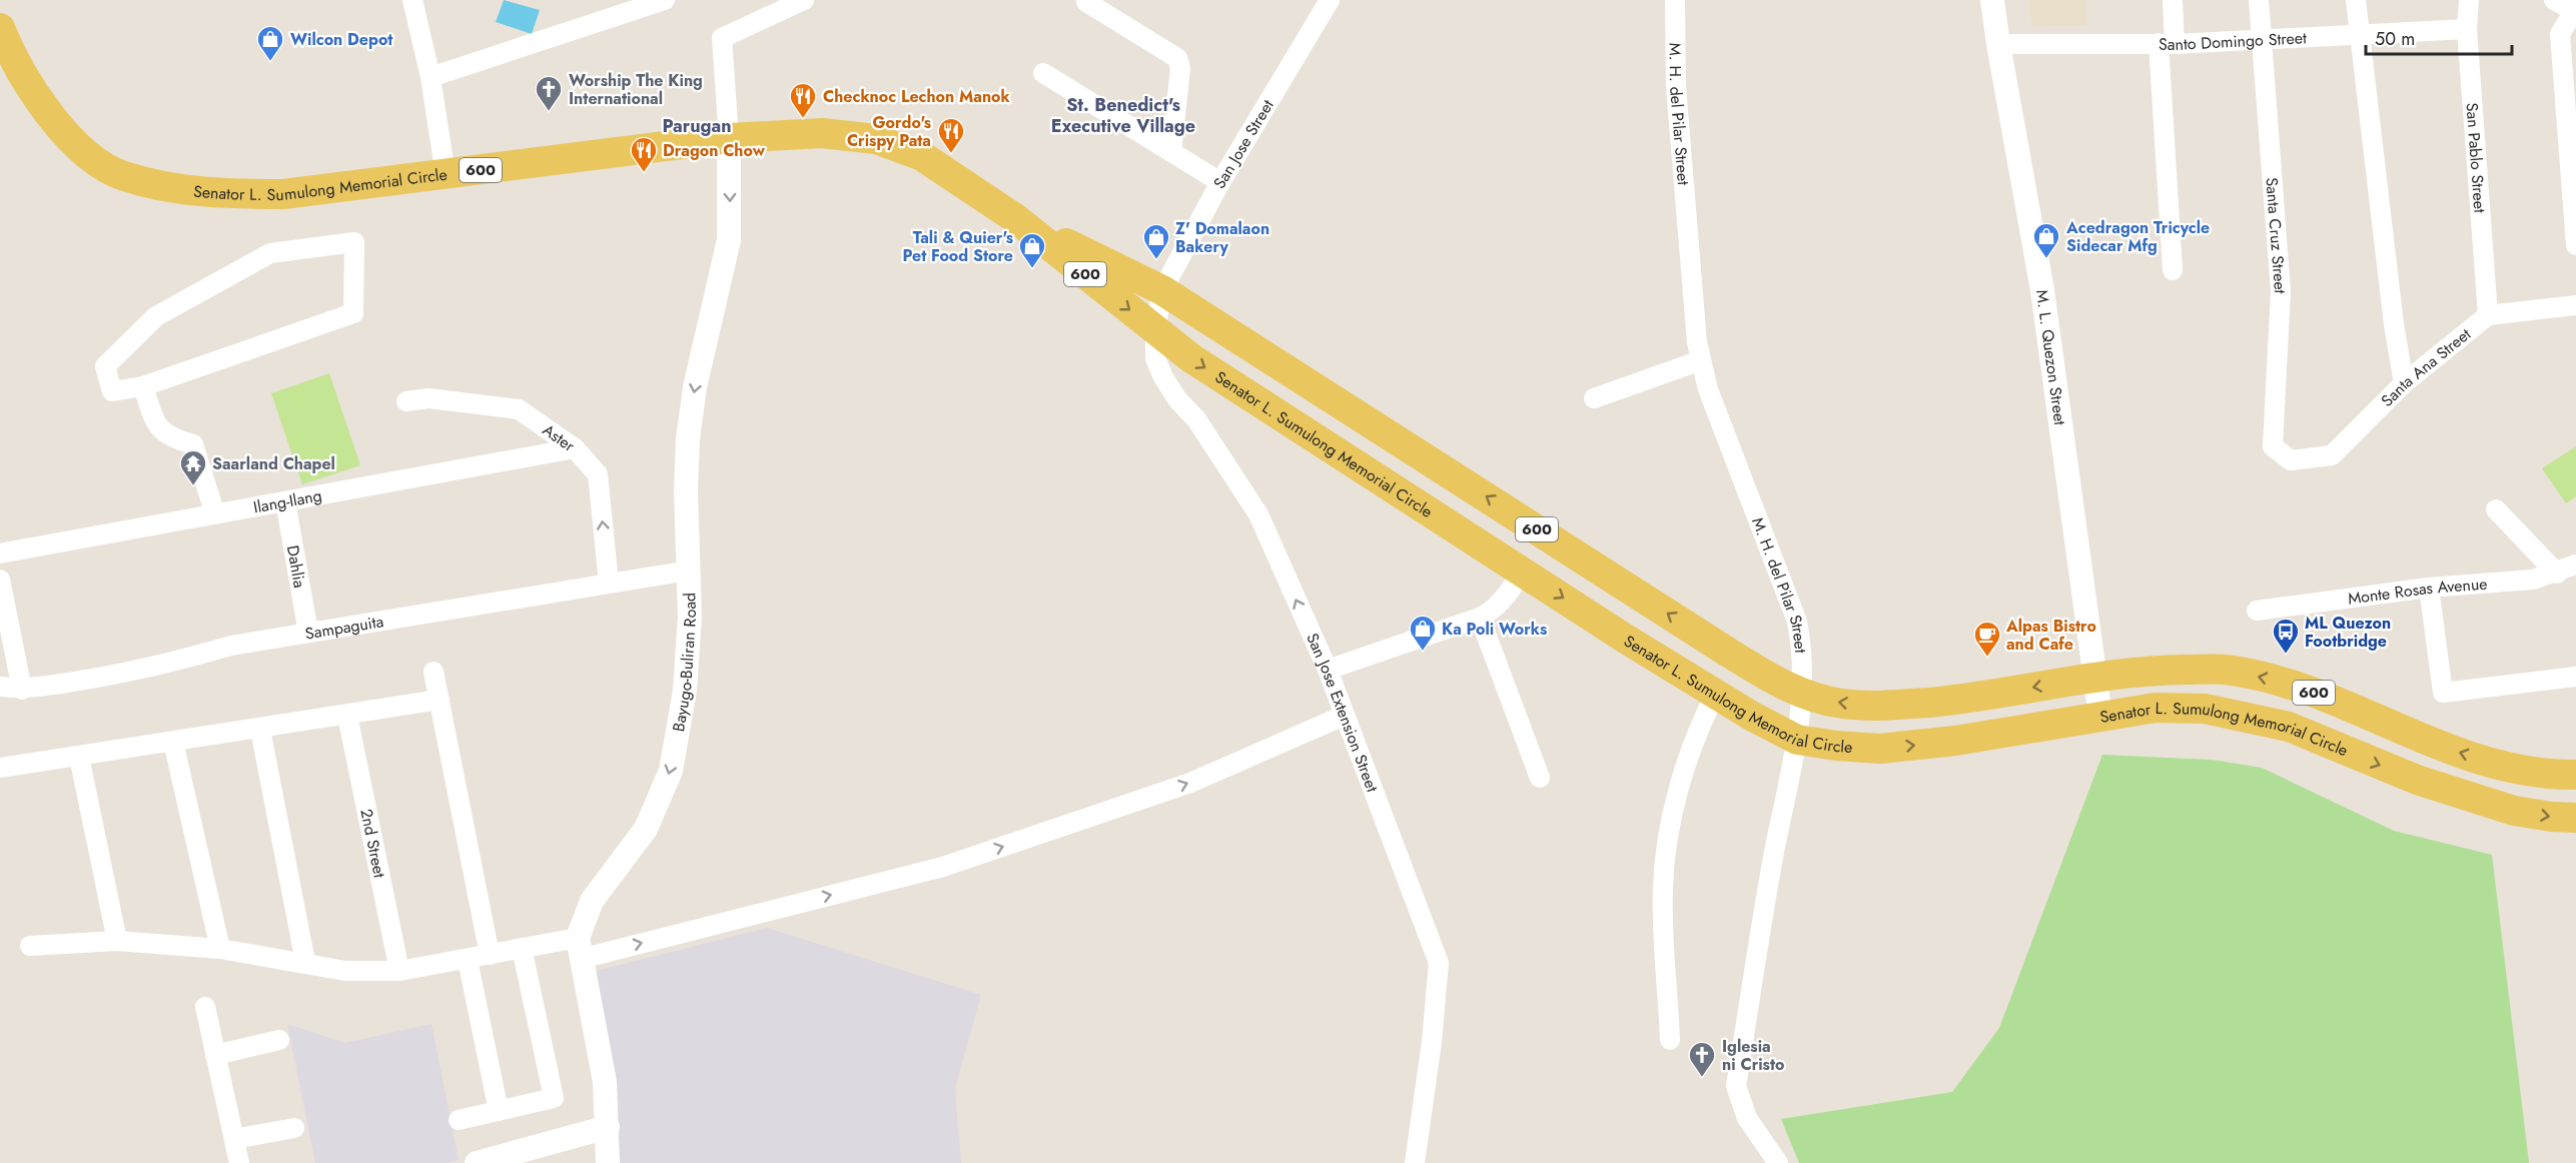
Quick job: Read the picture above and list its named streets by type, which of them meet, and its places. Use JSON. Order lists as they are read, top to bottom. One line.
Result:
{"streets":{"main road":["600","Senator L. Sumulong Memorial Circle"],"street":["Santo Domingo Street","M. H. del Pilar Street","San Jose Street","San Pablo Street","Santa Cruz Street","M. L. Quezon Street","Santa Ana Street","Aster","Ilang-Ilang","Dahlia","Monte Rosas Avenue","Sampaguita","Bayugo-Buliran Road","San Jose Extension Street","2nd Street"]},"crossings":[["Santo Domingo Street","San Pablo Street"],["Santo Domingo Street","Santa Cruz Street"],["Santo Domingo Street","M. L. Quezon Street"],["M. H. del Pilar Street","Senator L. Sumulong Memorial Circle"],["San Jose Street","Senator L. Sumulong Memorial Circle"],["San Jose Street","San Jose Extension Street"],["San Pablo Street","Santa Ana Street"],["Senator L. Sumulong Memorial Circle","M. L. Quezon Street"],["Senator L. Sumulong Memorial Circle","Bayugo-Buliran Road"],["Senator L. Sumulong Memorial Circle","San Jose Extension Street"],["Santa Cruz Street","Santa Ana Street"],["Aster","Ilang-Ilang"],["Aster","Sampaguita"],["Ilang-Ilang","Dahlia"],["Dahlia","Sampaguita"],["Sampaguita","Bayugo-Buliran Road"]],"one_way":["Aster","Bayugo-Buliran Road","San Jose Extension Street"],"districts":["St. Benedict's Executive Village","Parugan"],"places":{"shop":["Wilcon Depot","Acedragon Tricycle Sidecar Mfg","Z' Domalaon Bakery","Tali & Quier's Pet Food Store","Ka Poli Works"],"church":["Worship The King International","Iglesia ni Cristo"],"restaurant":["Checknoc Lechon Manok","Gordo's Crispy Pata","Dragon Chow"],"temple":["Saarland Chapel"],"bus stop":["ML Quezon Footbridge"],"cafe":["Alpas Bistro and Cafe"]},"scale_bar":"50 m"}
